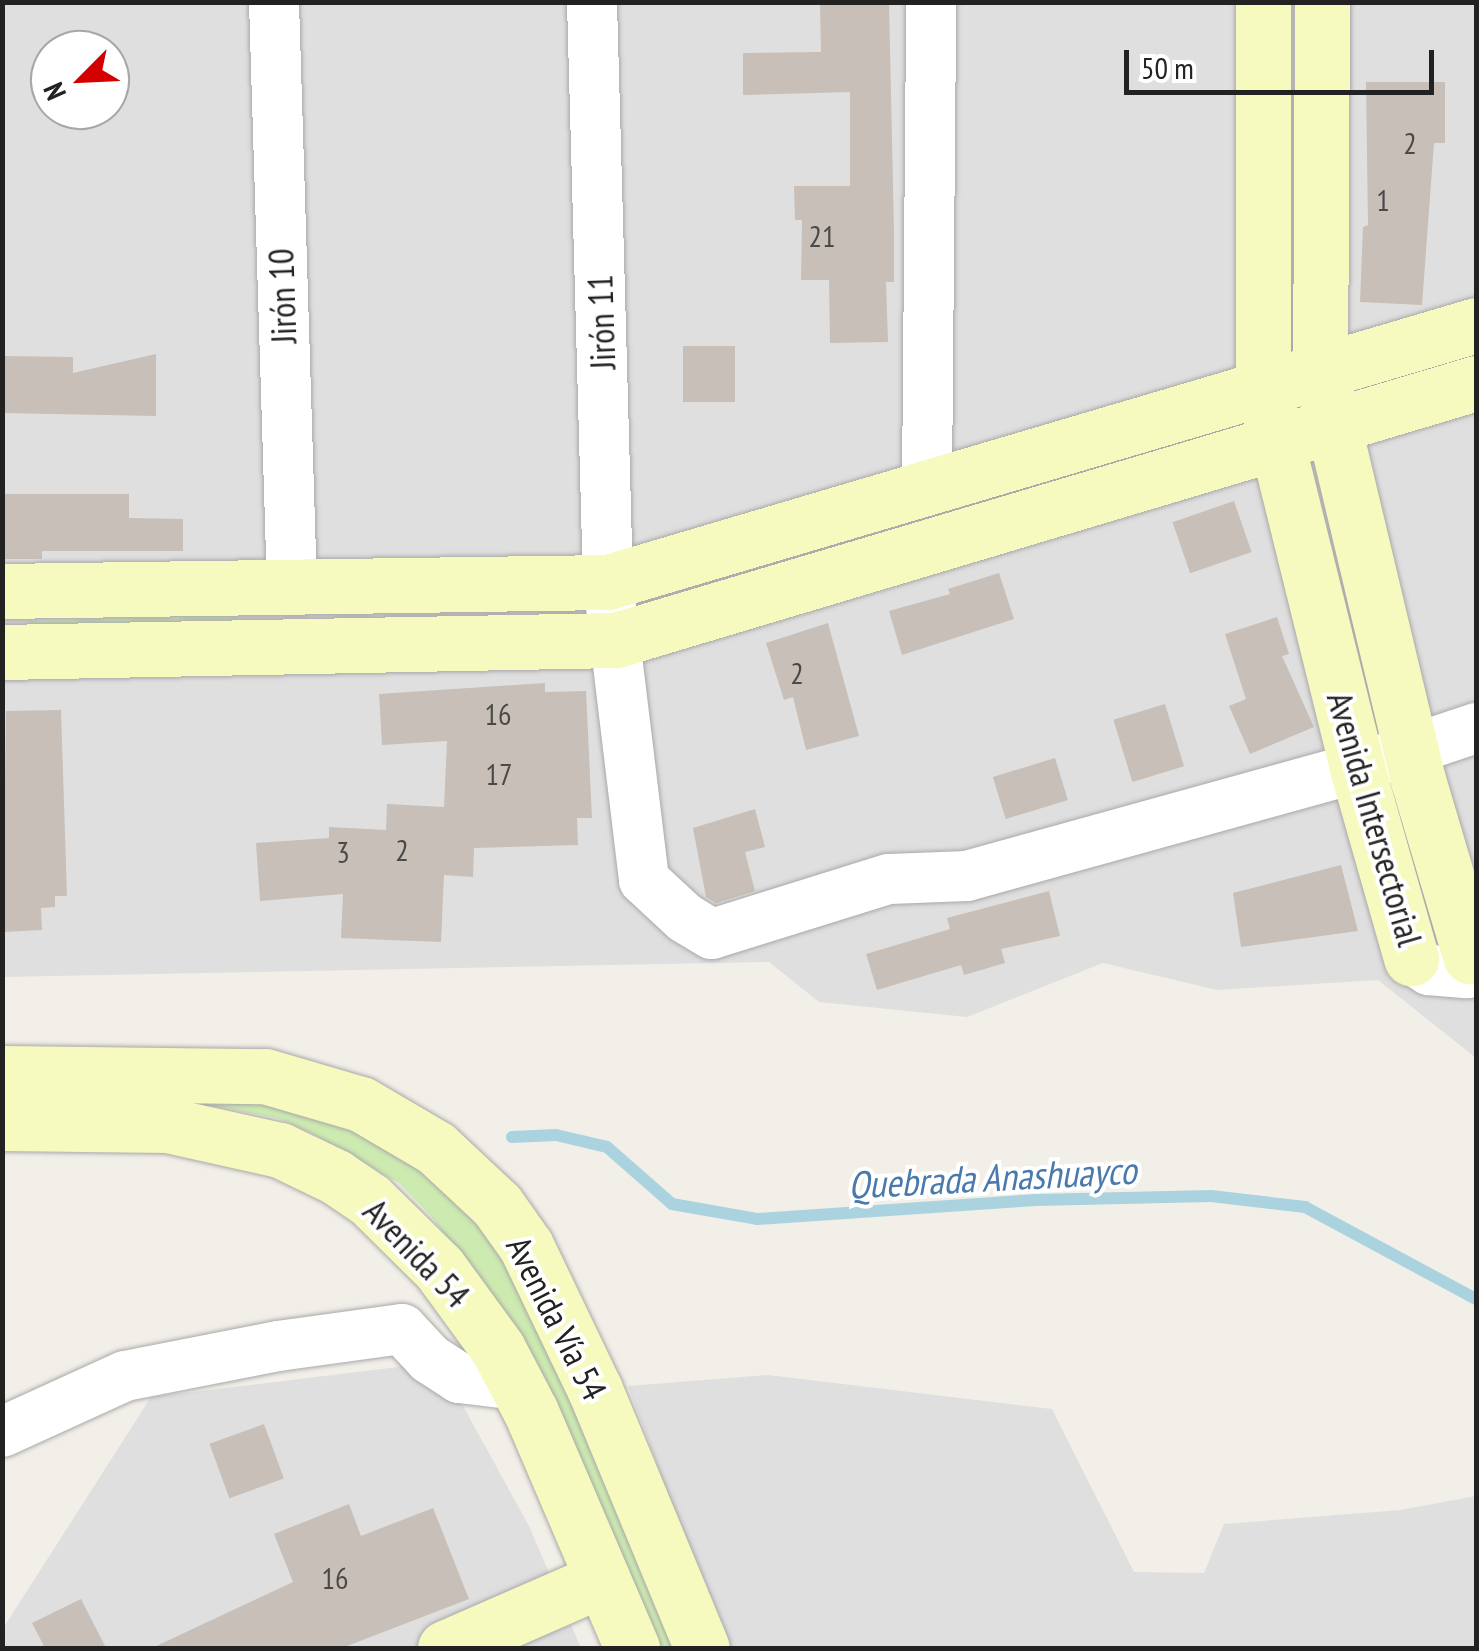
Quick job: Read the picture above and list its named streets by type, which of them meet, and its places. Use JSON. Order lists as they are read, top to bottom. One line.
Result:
{"streets":{"street":["Jirón 10","Jirón 11","Avenida Intersectorial","Avenida 54","Avenida Vía 54"]},"crossings":[["Jirón 11","Avenida Intersectorial"]],"water":["Quebrada Anashuayco"],"house_numbers":["2","1","21","2","16","17","2","3","16"],"scale_bar":"50 m","north":"bottom left"}
